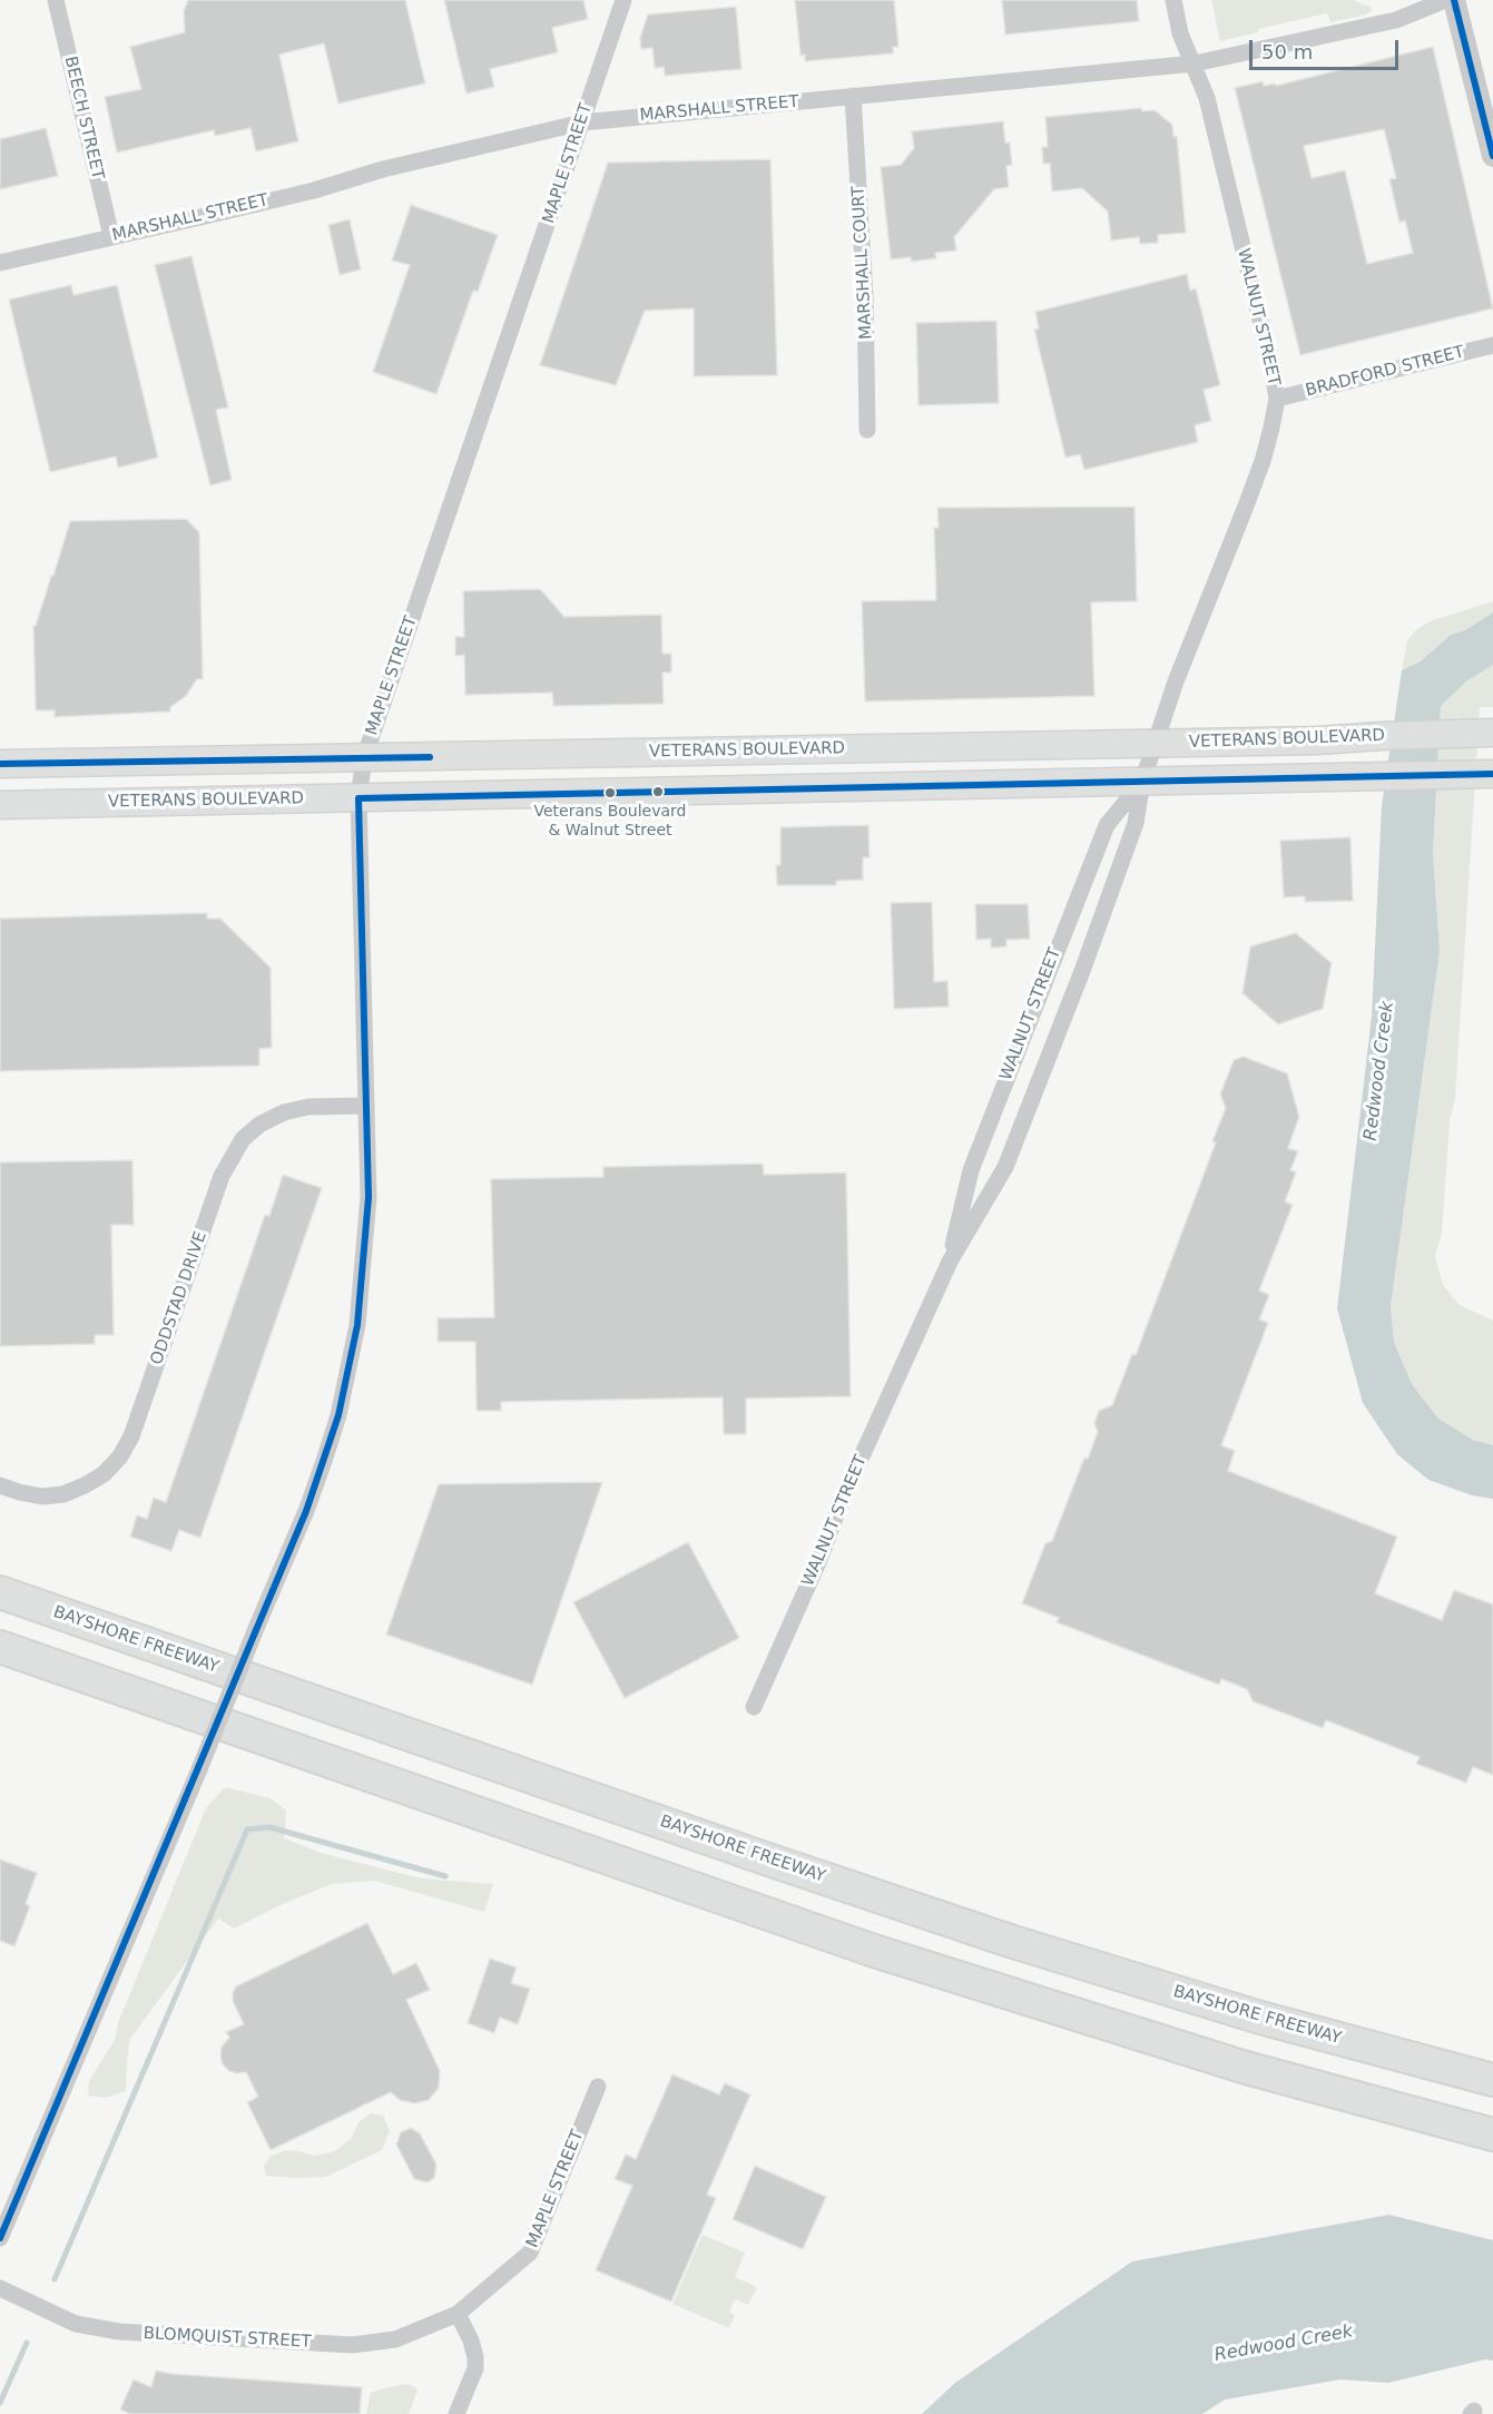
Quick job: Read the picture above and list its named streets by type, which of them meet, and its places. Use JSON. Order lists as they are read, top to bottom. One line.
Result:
{"streets":{"highway":["BAYSHORE FREEWAY"],"main road":["VETERANS BOULEVARD"],"street":["MARSHALL STREET","BEECH STREET","MAPLE STREET","MARSHALL COURT","WALNUT STREET","BRADFORD STREET","ODDSTAD DRIVE","BLOMQUIST STREET"]},"crossings":[["MARSHALL STREET","BEECH STREET"],["MARSHALL STREET","MAPLE STREET"],["MARSHALL STREET","MARSHALL COURT"],["MARSHALL STREET","WALNUT STREET"],["MAPLE STREET","VETERANS BOULEVARD"],["MAPLE STREET","ODDSTAD DRIVE"],["MAPLE STREET","BLOMQUIST STREET"],["WALNUT STREET","BRADFORD STREET"],["WALNUT STREET","VETERANS BOULEVARD"]],"water":["Redwood Creek"],"places":["Veterans Boulevard & Walnut Street"],"scale_bar":"50 m"}
